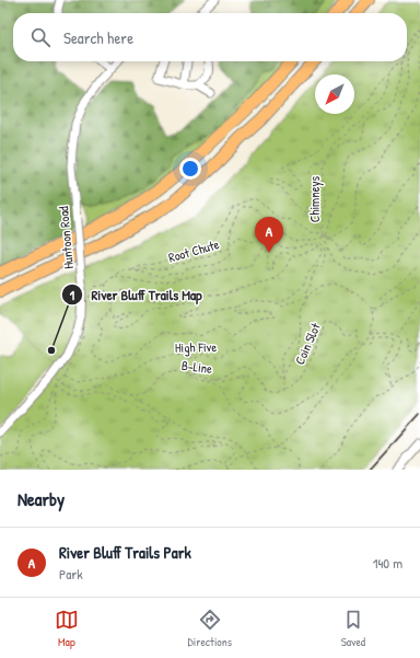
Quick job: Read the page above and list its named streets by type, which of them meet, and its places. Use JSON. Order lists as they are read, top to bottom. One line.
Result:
{"streets":{"street":["Huntoon Road"],"path":["Chimneys","Root Chute","Coin Slot","High Five","B-Line"]},"crossings":[["Coin Slot","B-Line"]],"places":["River Bluff Trails Map"],"north":"bottom left","page":{"search":"Search here","pins":"A","heading":"Nearby","list":[{"mark":"A","name":"River Bluff Trails Park","note":"Park","value":"140 m"}],"nav":["Map","Directions","Saved"]}}
